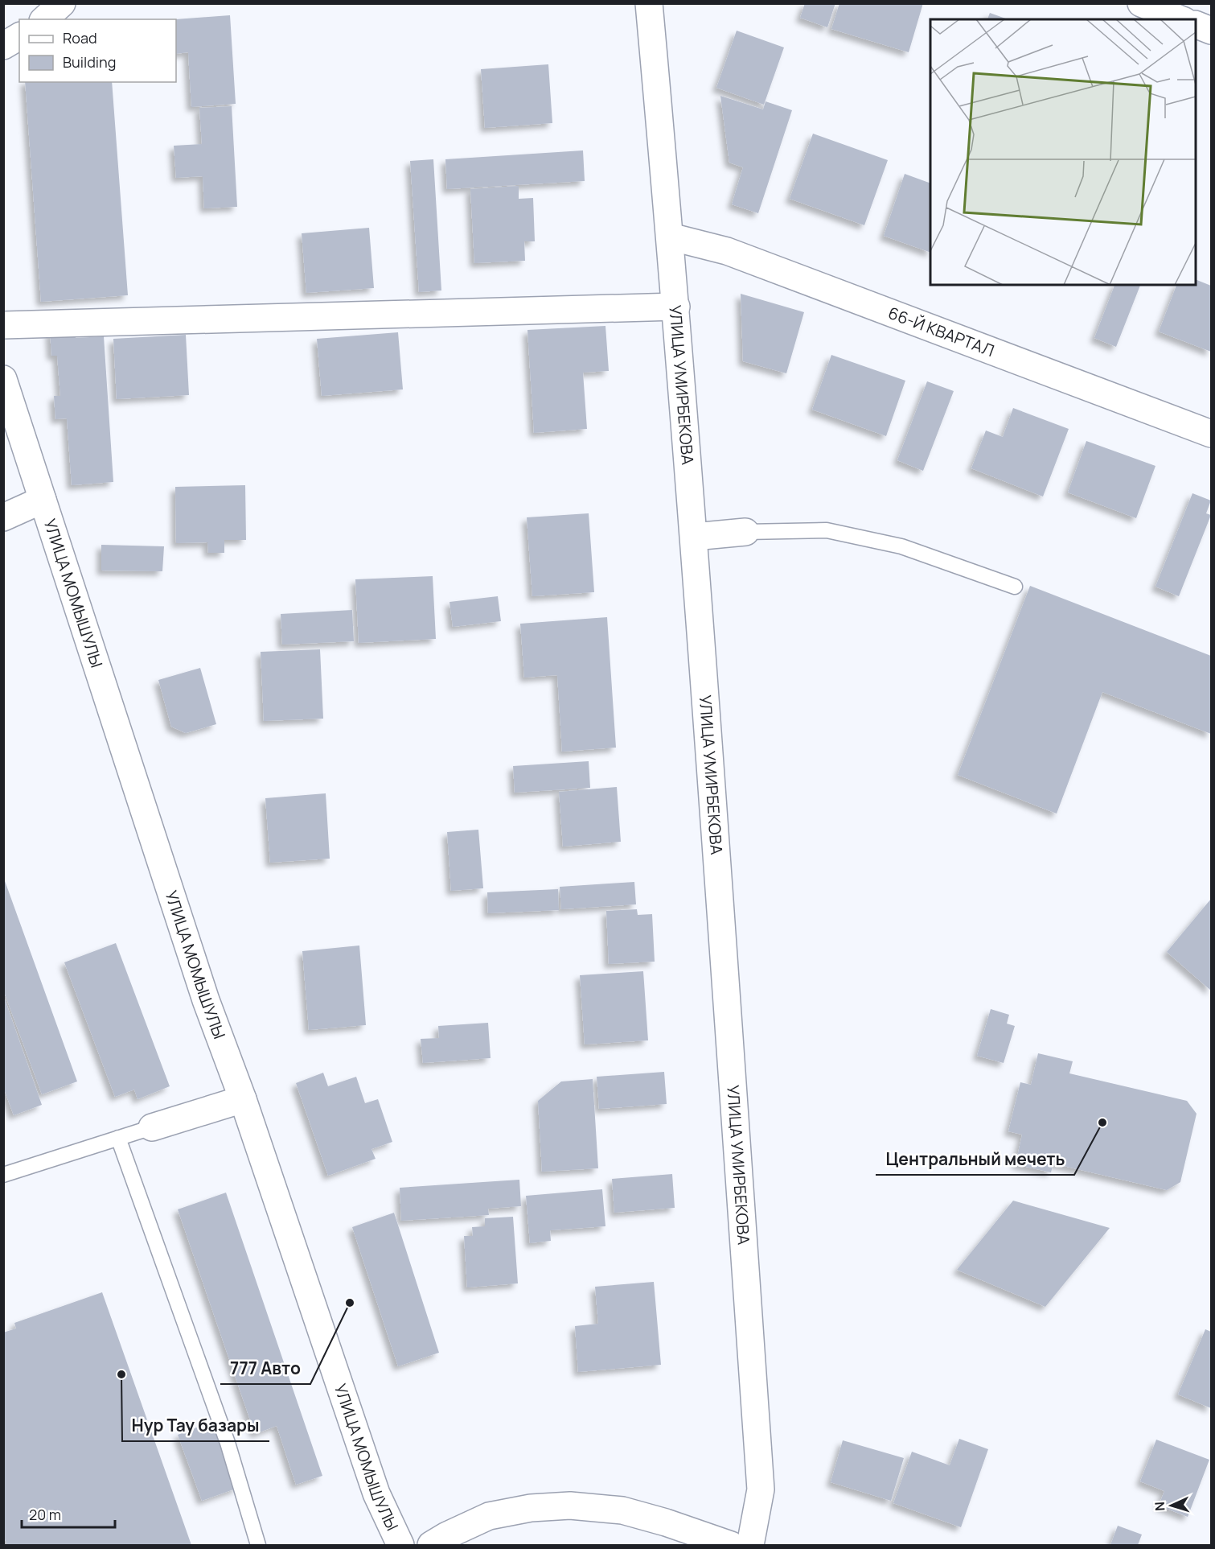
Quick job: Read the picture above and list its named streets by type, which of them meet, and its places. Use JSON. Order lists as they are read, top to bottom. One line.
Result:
{"streets":{"street":["66-Й КВАРТАЛ","УЛИЦА УМИРБЕКОВА","УЛИЦА МОМЫШУЛЫ"]},"crossings":[["66-Й КВАРТАЛ","УЛИЦА УМИРБЕКОВА"]],"places":["Центральный мечеть","777 Авто","Нур Тау базары"],"legend":["Road","Building"],"scale_bar":"20 m","north":"left"}
